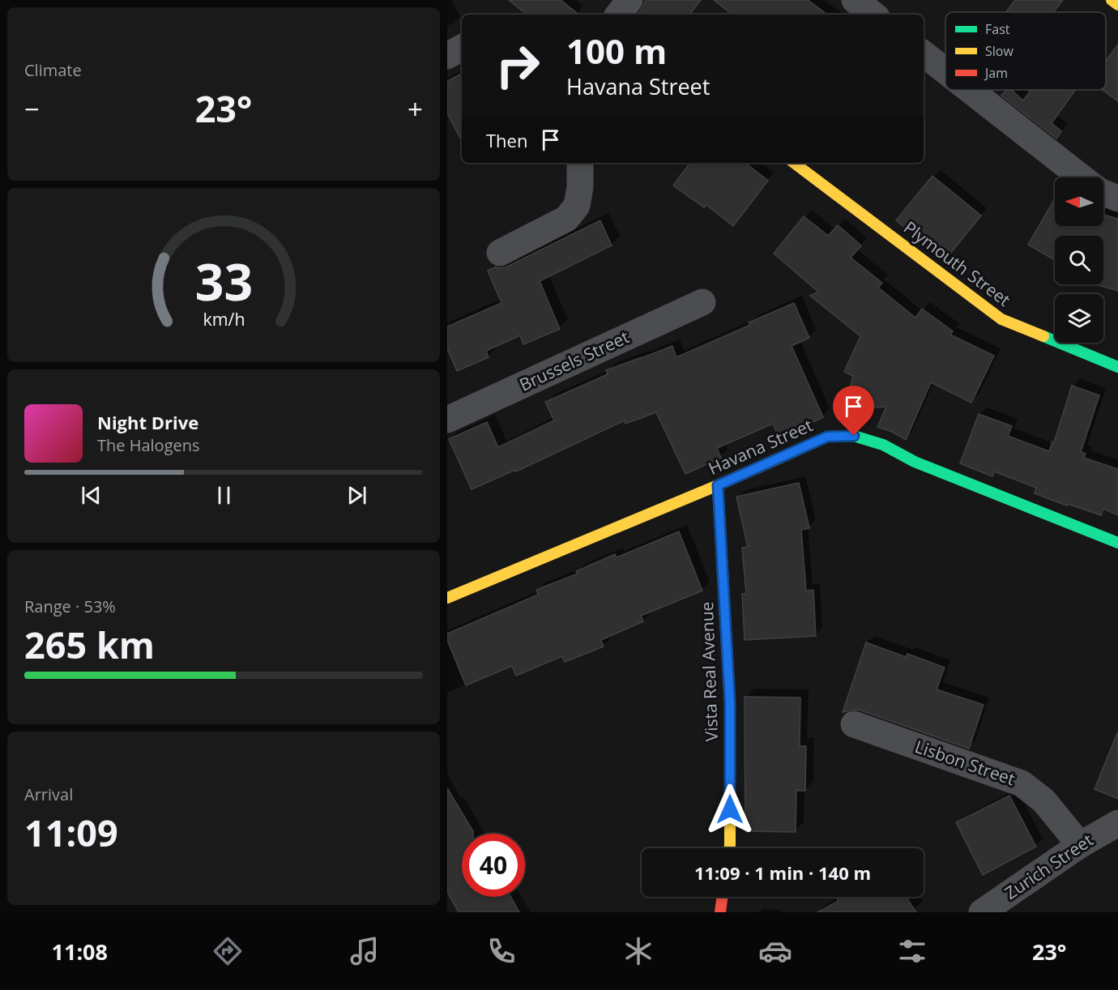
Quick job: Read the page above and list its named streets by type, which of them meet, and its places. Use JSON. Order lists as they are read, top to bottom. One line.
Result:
{"streets":{"street":["Plymouth Street","Brussels Street","Havana Street","Vista Real Avenue","Lisbon Street","Zurich Street"]},"crossings":[["Havana Street","Vista Real Avenue"],["Lisbon Street","Zurich Street"]],"legend":["Fast","Slow","Jam"],"north":"left","page":{"tile":["Climate",["Range · 53%","265 km"],["Arrival","11:09"]],"turn":["100 m","Havana Street"],"heat":["−","23°","+"],"then":"Then","song":["Night Drive","The Halogens"],"limit":"40","trip":"11:09 · 1 min · 140 m","tabs":["11:08","23°"],"gauge":["33","km/h"]}}
